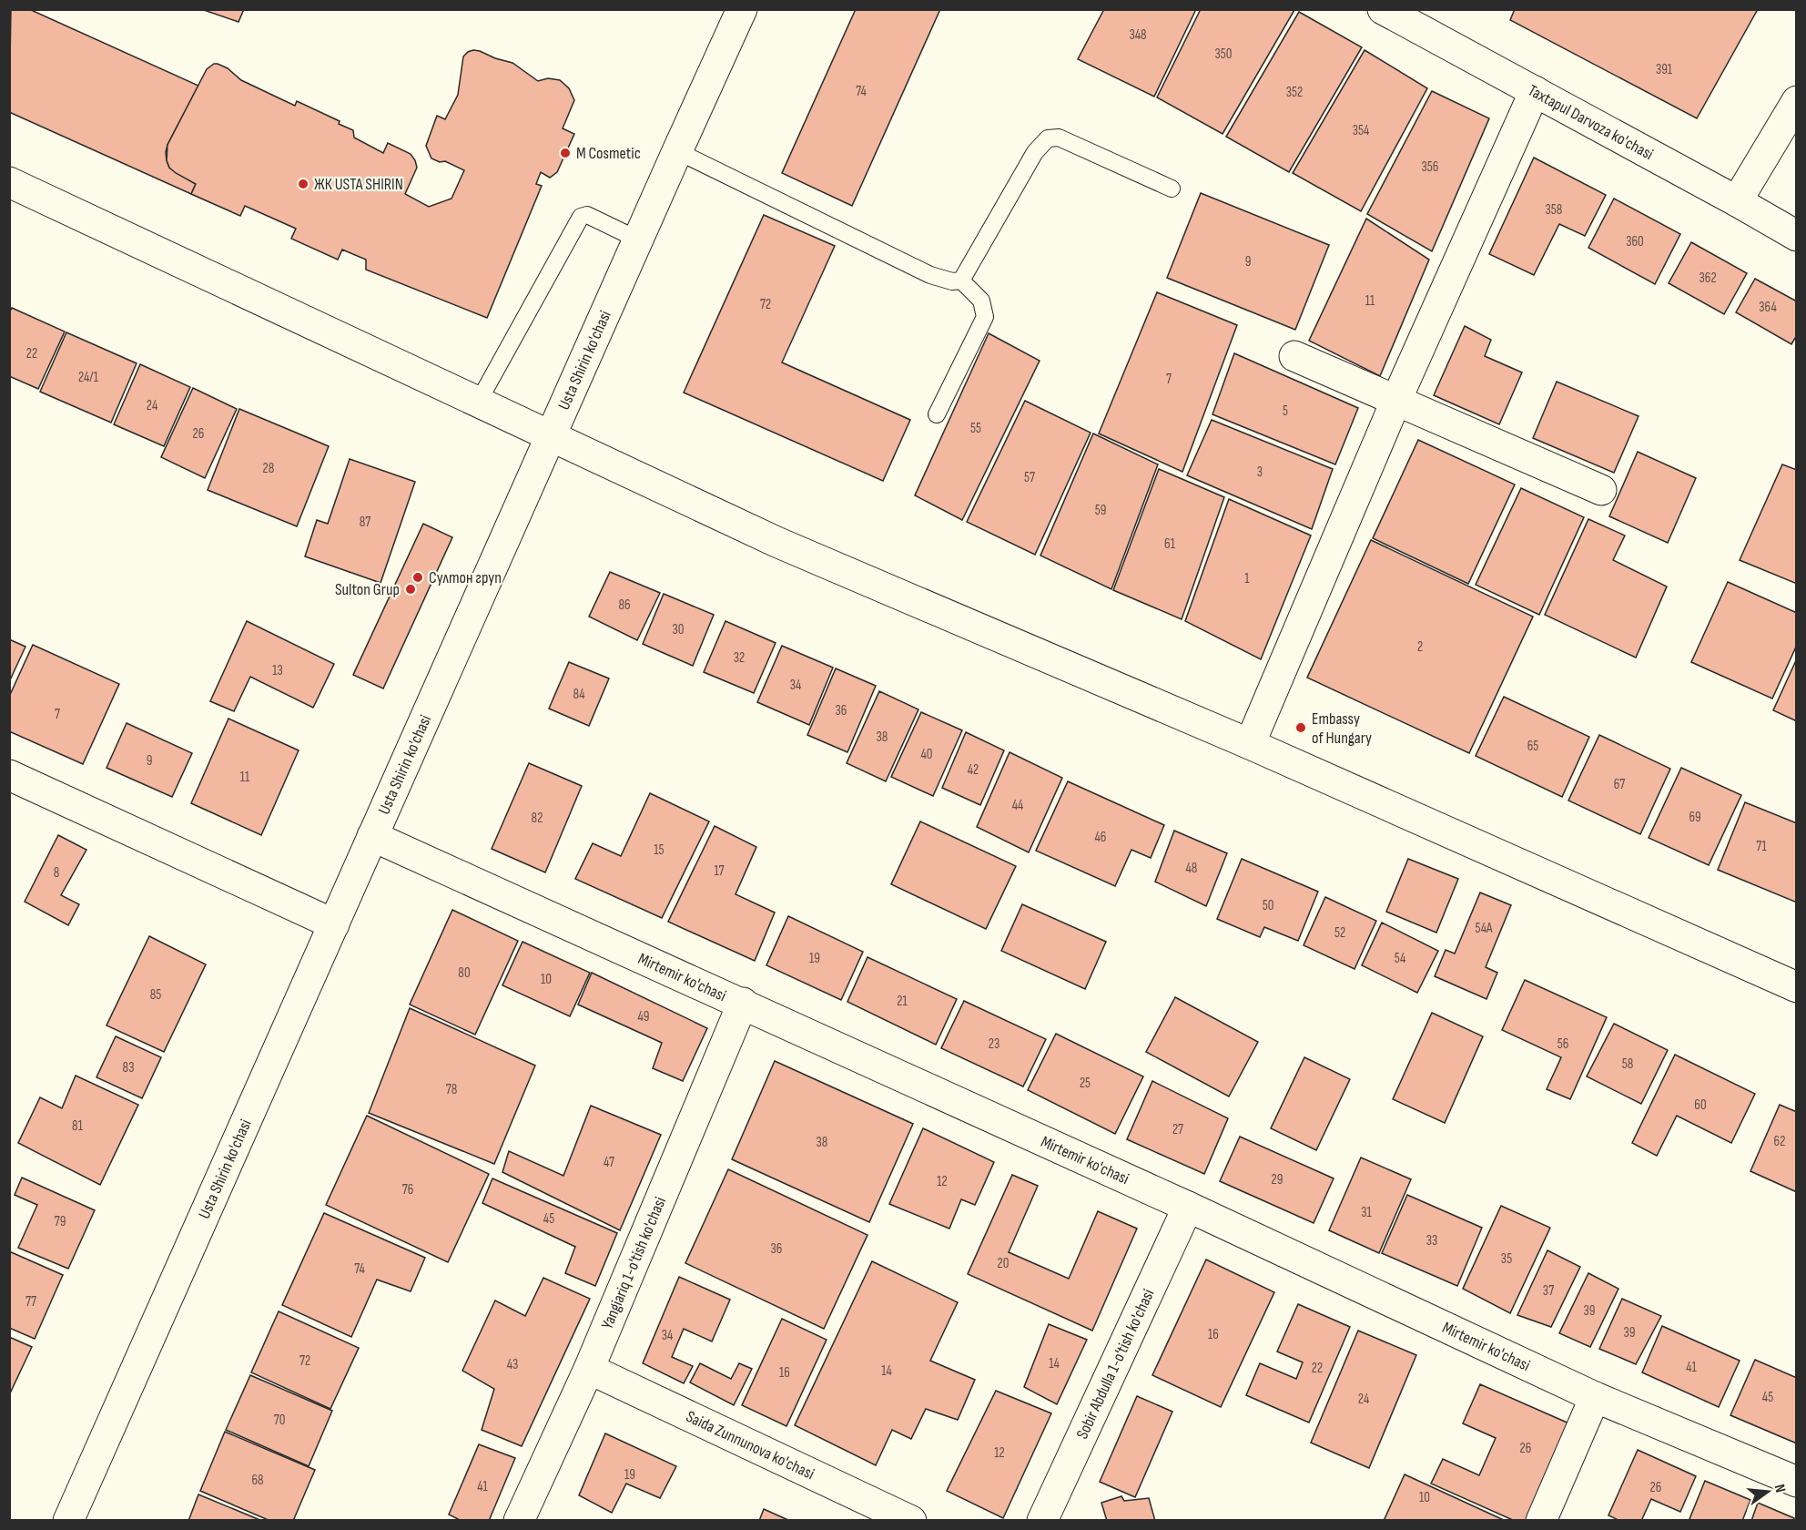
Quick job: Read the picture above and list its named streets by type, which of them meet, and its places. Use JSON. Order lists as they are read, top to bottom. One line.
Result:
{"streets":{"street":["Taxtapul Darvoza ko'chasi","Usta Shirin ko'chasi","Mirtemir ko'chasi","Yangiariq 1-o'tish ko'chasi","Sobir Abdulla 1-o'tish ko'chasi","Saida Zunnunova ko'chasi"]},"crossings":[["Usta Shirin ko'chasi","Mirtemir ko'chasi"],["Mirtemir ko'chasi","Yangiariq 1-o'tish ko'chasi"],["Mirtemir ko'chasi","Sobir Abdulla 1-o'tish ko'chasi"],["Yangiariq 1-o'tish ko'chasi","Saida Zunnunova ko'chasi"]],"places":["M Cosmetic","ЖК USTA SHIRIN","Султон груп","Sulton Grup","Embassy of Hungary"],"house_numbers":["348","350","391","74","352","354","356","358","360","9","362","11","72","364","22","24/1","7","24","5","55","26","28","3","57","59","87","61","1","86","30","2","32","13","34","84","36","7","38","65","40","9","42","11","67","44","69","82","46","71","15","48","17","8","50","54A","52","19","54","80","10","85","21","49","23","56","58","83","25","78","60","81","27","62","38","47","29","12","76","31","45","79","33","36","35","20","74","37","77","39","39","16","34","72","14","43","41","22","14","16","45","24","70","26","12","19","68","41","26","10"],"north":"right"}
